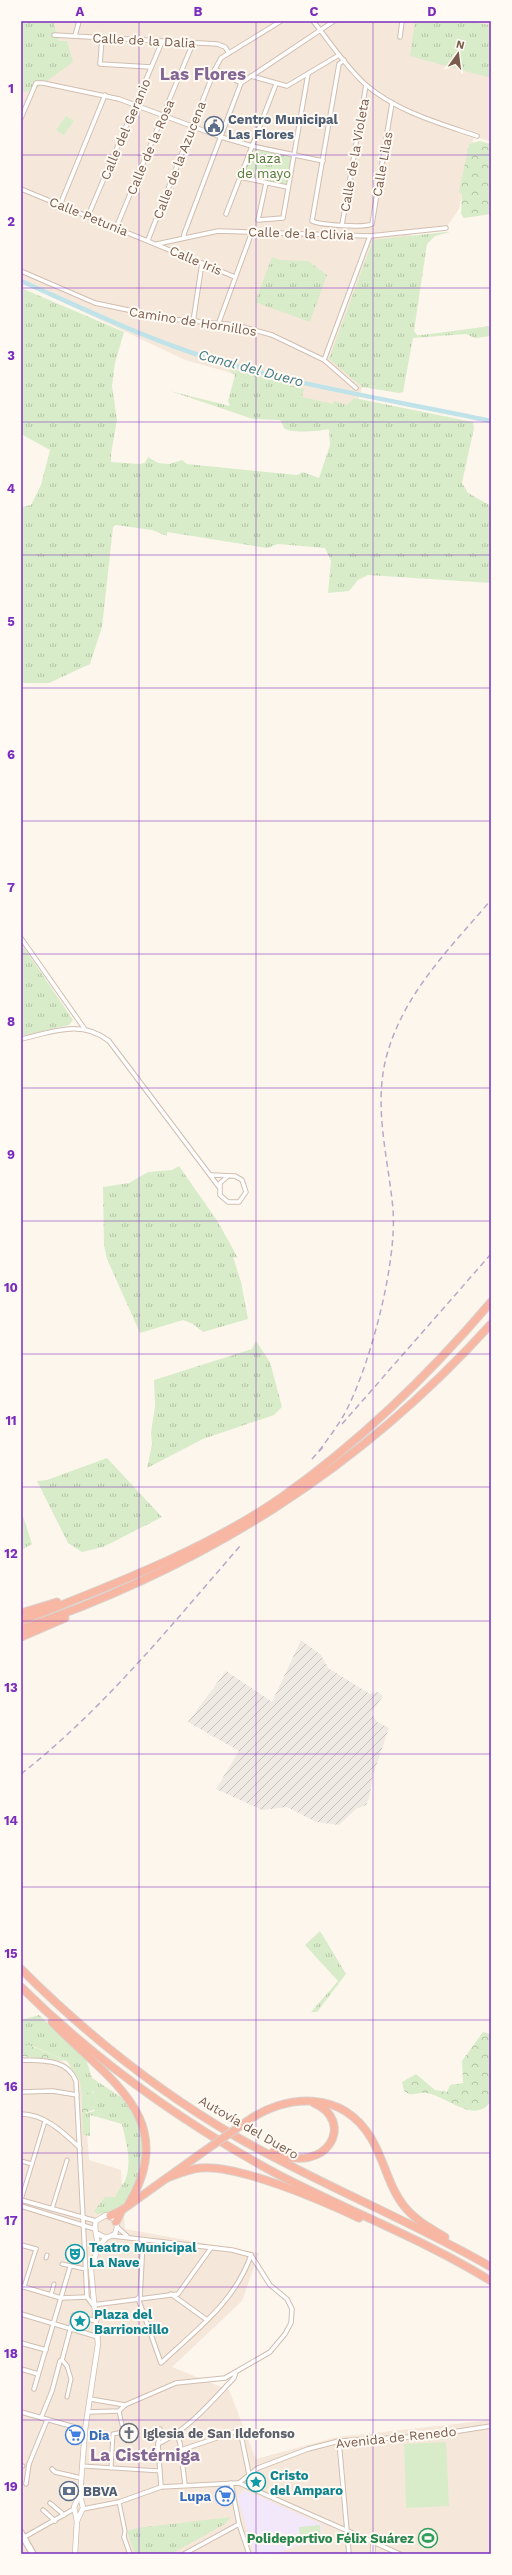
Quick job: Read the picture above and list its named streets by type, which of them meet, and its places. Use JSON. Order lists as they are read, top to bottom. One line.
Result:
{"streets":{"highway":["Autovía del Duero"],"street":["Calle de la Dalia","Calle del Geranio","Calle de la Rosa","Calle de la Violeta","Calle de la Azucena","Calle Lilas","Calle Petunia","Calle de la Clivia","Calle Iris","Camino de Hornillos","Avenida de Renedo"]},"crossings":[["Calle de la Dalia","Calle del Geranio"],["Calle de la Dalia","Calle de la Rosa"],["Calle de la Dalia","Calle de la Azucena"],["Calle del Geranio","Calle Petunia"],["Calle de la Rosa","Calle Petunia"],["Calle de la Violeta","Calle Lilas"],["Calle de la Azucena","Calle Petunia"],["Calle Petunia","Calle de la Clivia"],["Calle Petunia","Calle Iris"],["Calle de la Clivia","Calle Iris"]],"districts":["Las Flores","La Cistérniga"],"water":["Canal del Duero"],"parks":["Plaza de mayo"],"places":{"public building":["Centro Municipal Las Flores"],"theatre":["Teatro Municipal La Nave"],"place":["Plaza del Barrioncillo","Cristo del Amparo"],"church":["Iglesia de San Ildefonso"],"supermarket":["Dia","Lupa"],"bank":["BBVA"],"sports":["Polideportivo Félix Suárez"]},"north":"top","grid":{"columns":["A","B","C","D"],"rows":["1","2","3","4","5","6","7","8","9","10","11","12","13","14","15","16","17","18","19"]}}
